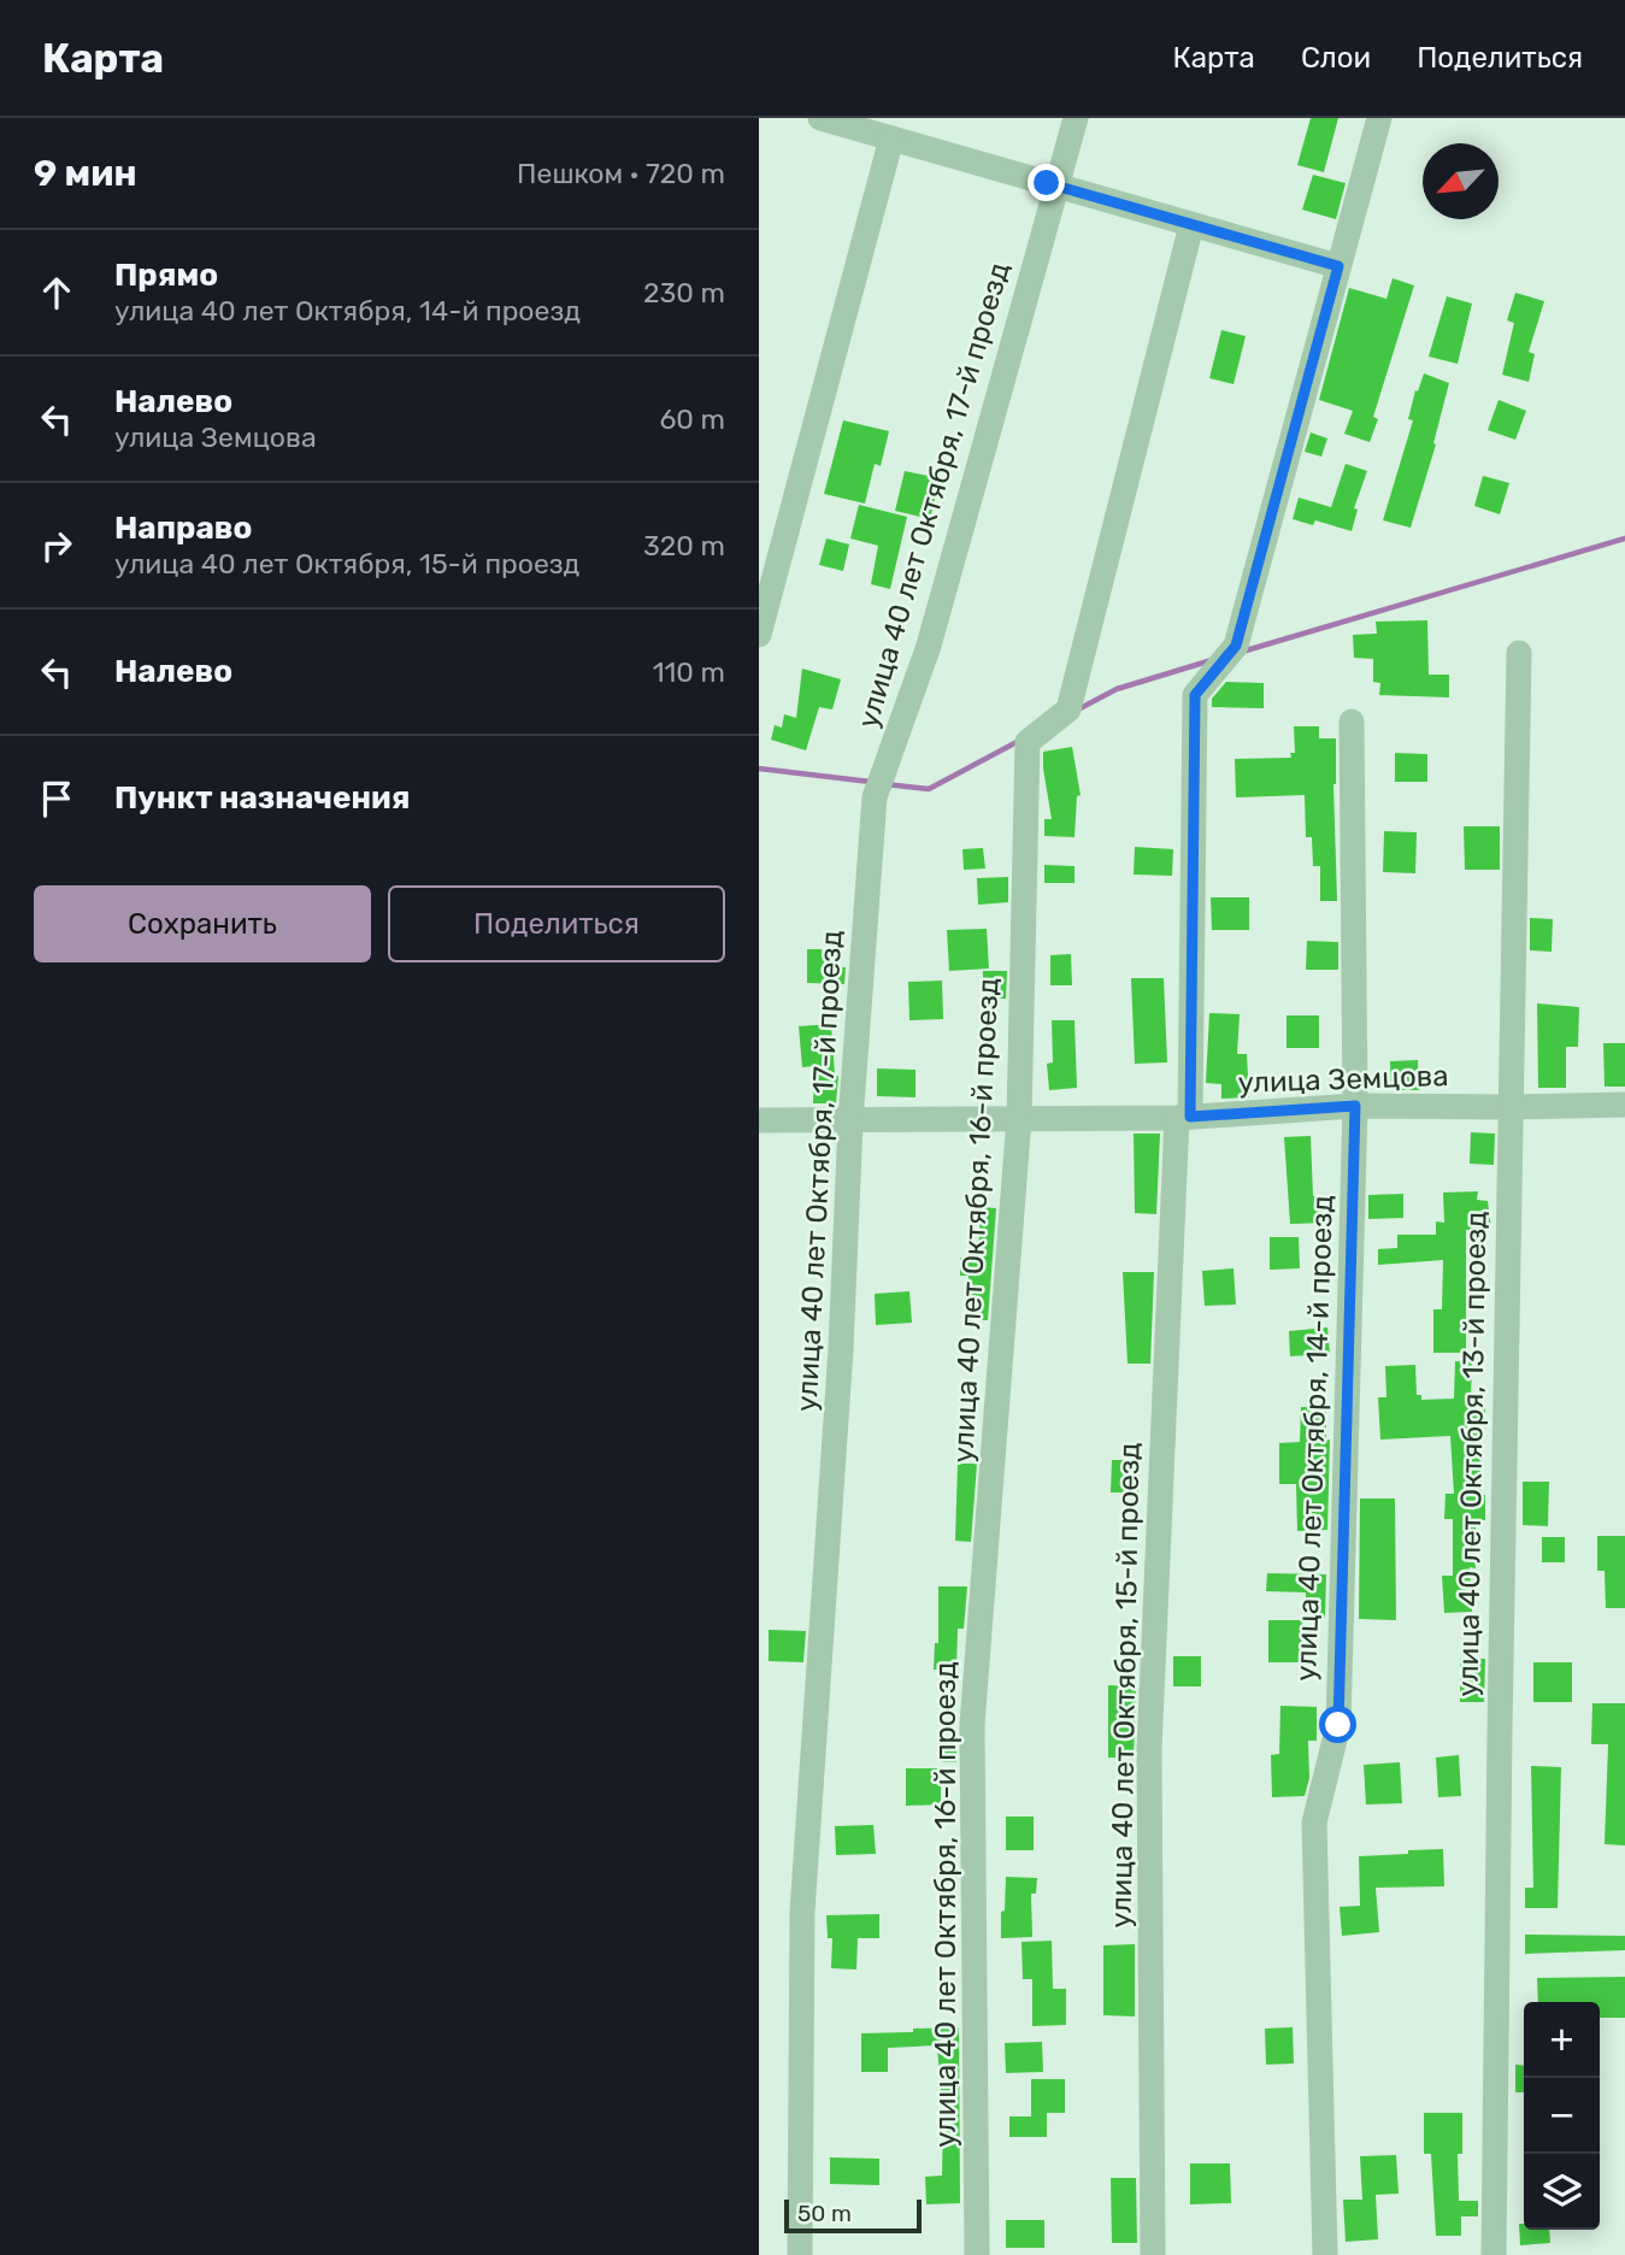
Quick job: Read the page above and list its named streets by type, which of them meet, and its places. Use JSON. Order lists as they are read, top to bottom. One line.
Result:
{"streets":{"street":["улица 40 лет Октября, 17-й проезд","улица Земцова","улица 40 лет Октября, 16-й проезд","улица 40 лет Октября, 14-й проезд","улица 40 лет Октября, 13-й проезд","улица 40 лет Октября, 15-й проезд"]},"crossings":[["улица 40 лет Октября, 17-й проезд","улица Земцова"],["улица Земцова","улица 40 лет Октября, 16-й проезд"],["улица Земцова","улица 40 лет Октября, 14-й проезд"],["улица Земцова","улица 40 лет Октября, 13-й проезд"],["улица Земцова","улица 40 лет Октября, 15-й проезд"]],"scale_bar":"50 m","north":"bottom left","page":{"header":"Карта","nav":["Карта","Слои","Поделиться"],"heading":["9 мин","Пешком · 720 m"],"list":[["Прямо","улица 40 лет Октября, 14-й проезд","230 m"],["Налево","улица Земцова","60 m"],["Направо","улица 40 лет Октября, 15-й проезд","320 m"],["Налево","110 m"],"Пункт назначения"],"buttons":["Сохранить","Поделиться"],"map_buttons":["+","−"],"scale":"50 m"}}
